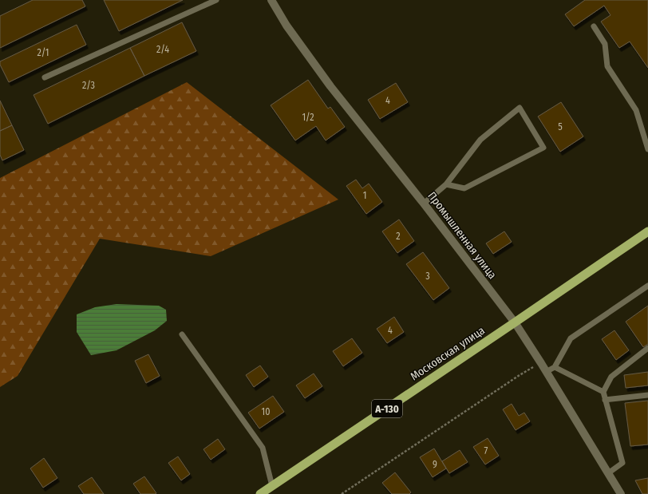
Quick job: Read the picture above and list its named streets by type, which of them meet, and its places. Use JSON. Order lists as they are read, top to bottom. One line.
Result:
{"streets":{"highway":["Московская улица","А-130"],"street":["Промышленная улица"]},"crossings":[["Промышленная улица","Московская улица"]],"house_numbers":["2/4","2/1","2/3","4","1/2","5","1","2","3","4","10","7","9"]}
